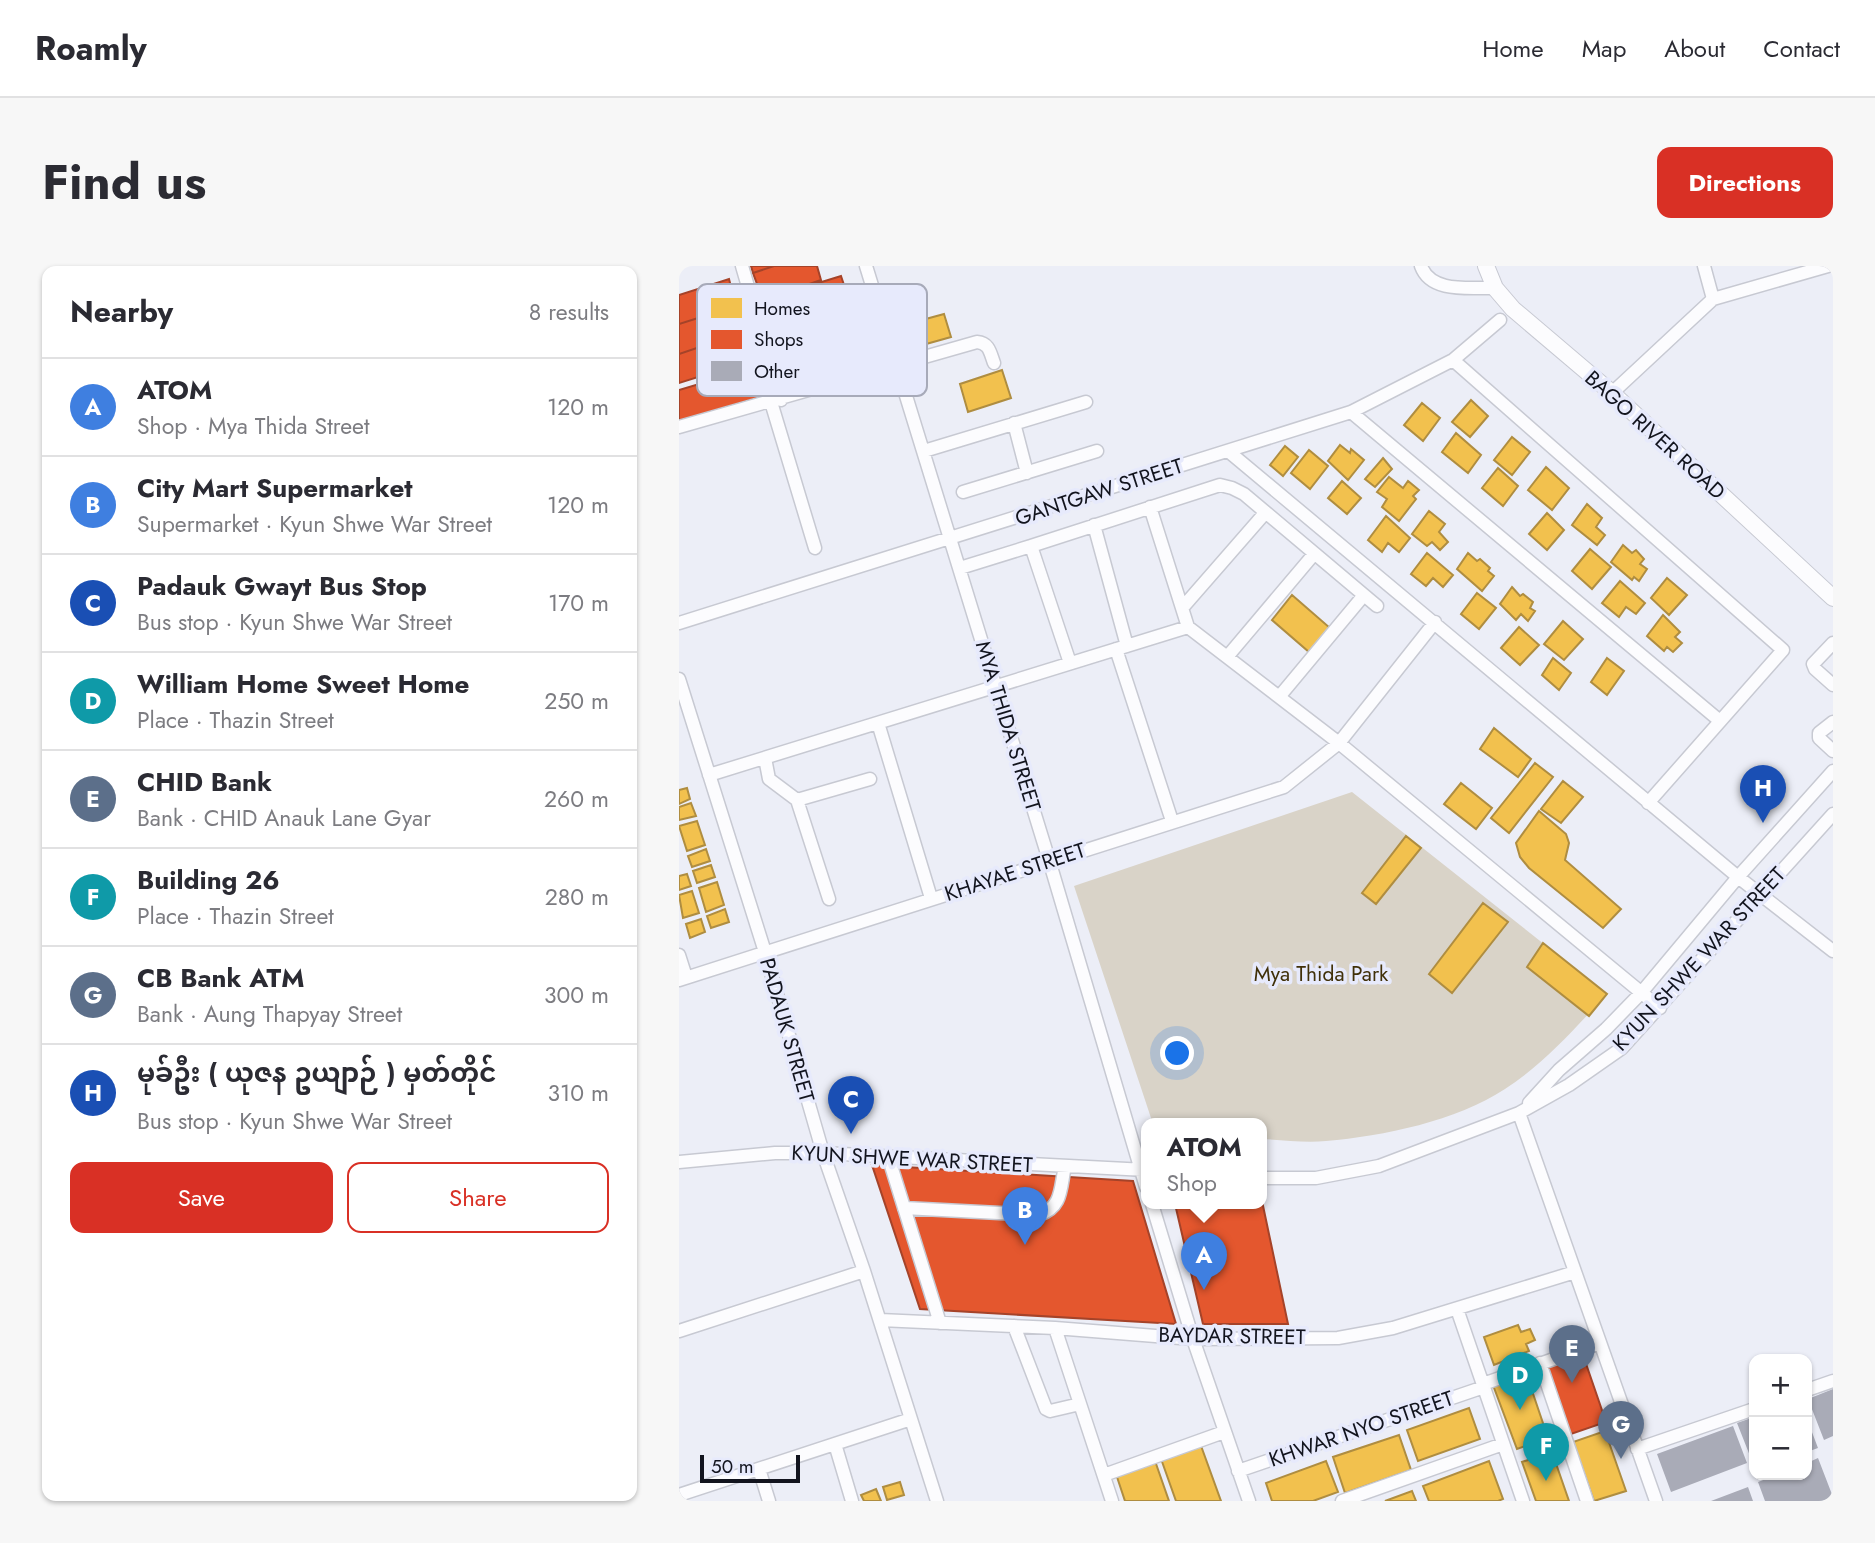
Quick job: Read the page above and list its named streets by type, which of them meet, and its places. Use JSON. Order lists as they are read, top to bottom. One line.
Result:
{"streets":{"main road":["BAGO RIVER ROAD"],"street":["GANTGAW STREET","MYA THIDA STREET","KHAYAE STREET","KYUN SHWE WAR STREET","PADAUK STREET","BAYDAR STREET","KHWAR NYO STREET"]},"crossings":[["GANTGAW STREET","MYA THIDA STREET"],["MYA THIDA STREET","KHAYAE STREET"],["KHAYAE STREET","PADAUK STREET"],["KYUN SHWE WAR STREET","PADAUK STREET"],["PADAUK STREET","BAYDAR STREET"]],"parks":["Mya Thida Park"],"legend":["Homes","Shops","Other"],"scale_bar":"50 m","page":{"header":"Roamly","nav":["Home","Map","About","Contact"],"title":"Find us","buttons":["Directions",["Save","Share"]],"heading":["Nearby","8 results"],"list":[{"mark":"A","name":"ATOM","note":"Shop · Mya Thida Street","value":"120 m"},{"mark":"B","name":"City Mart Supermarket","note":"Supermarket · Kyun Shwe War Street","value":"120 m"},{"mark":"C","name":"Padauk Gwayt Bus Stop","note":"Bus stop · Kyun Shwe War Street","value":"170 m"},{"mark":"D","name":"William Home Sweet Home","note":"Place · Thazin Street","value":"250 m"},{"mark":"E","name":"CHID Bank","note":"Bank · CHID Anauk Lane Gyar","value":"260 m"},{"mark":"F","name":"Building 26","note":"Place · Thazin Street","value":"280 m"},{"mark":"G","name":"CB Bank ATM","note":"Bank · Aung Thapyay Street","value":"300 m"},{"mark":"H","name":"မုခ်ဦး ( ယုဇန ဥယျာဉ် ) မှတ်တိုင်","note":"Bus stop · Kyun Shwe War Street","value":"310 m"}],"pins":["H","C","B","A","E","D","G","F"],"popup":["ATOM","Shop"],"map_buttons":["+","−"],"scale":"50 m"}}
